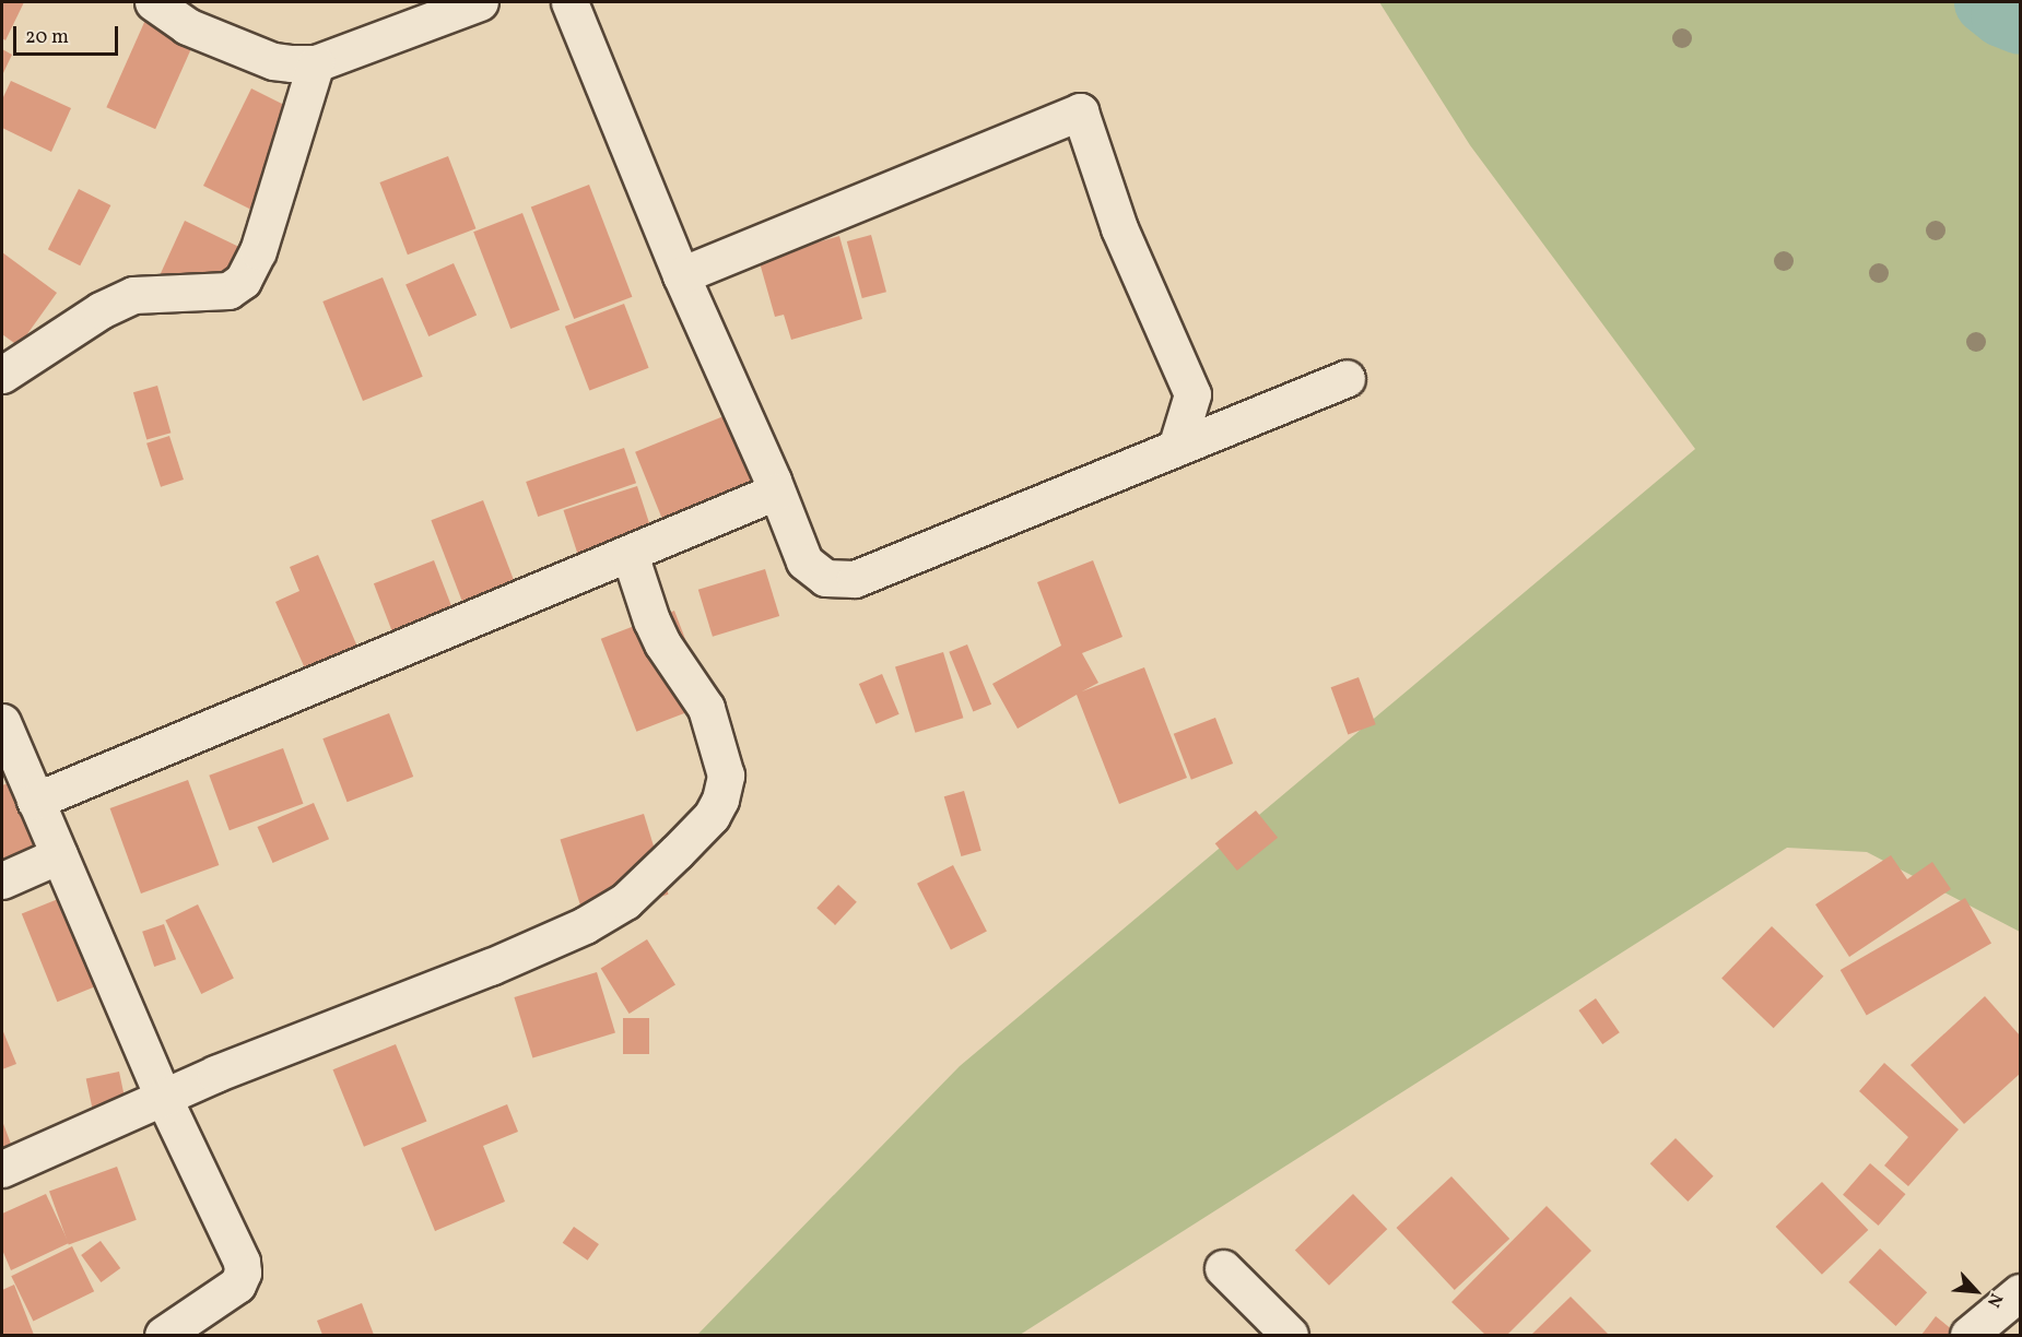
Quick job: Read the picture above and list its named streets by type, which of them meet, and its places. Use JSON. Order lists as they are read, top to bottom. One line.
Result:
{"scale_bar":"20 m","north":"bottom right"}
